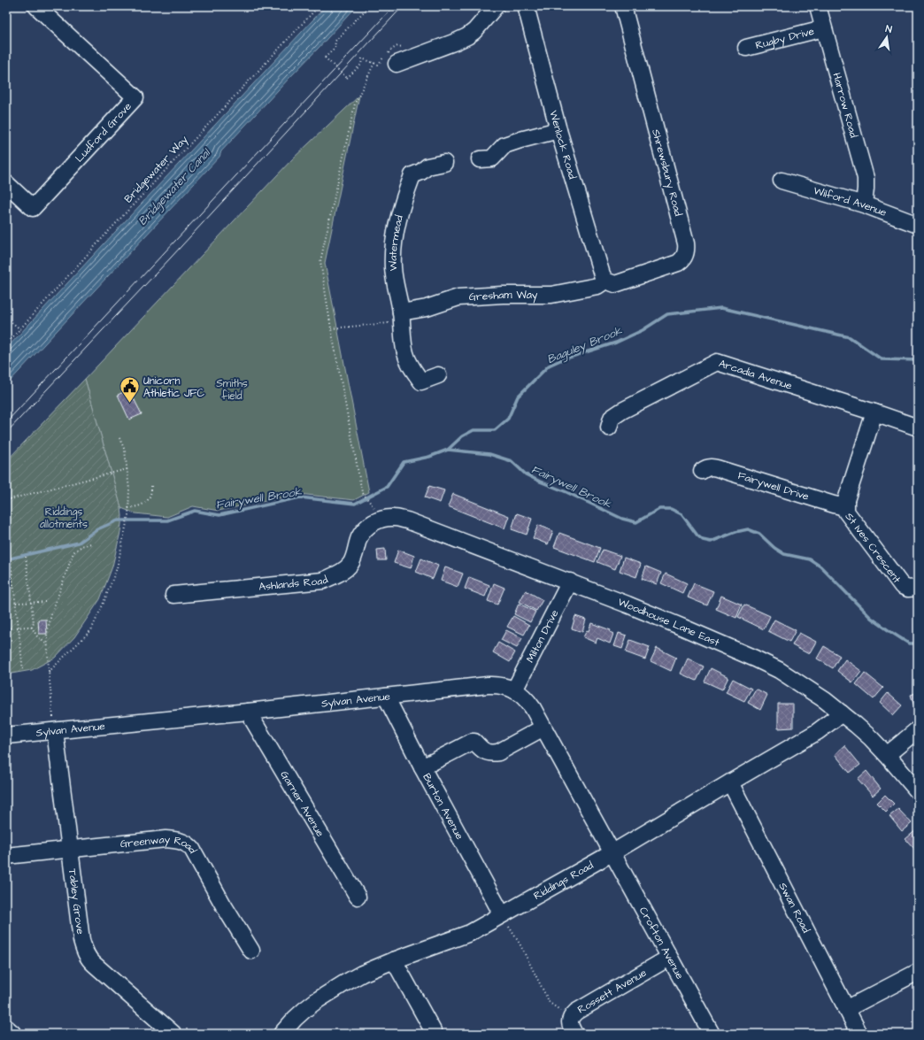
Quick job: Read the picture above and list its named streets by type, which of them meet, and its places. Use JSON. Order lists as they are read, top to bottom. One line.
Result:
{"streets":{"street":["Rugby Drive","Harrow Road","Ludford Grove","Wenlock Road","Shrewsbury Road","Wilford Avenue","Watermead","Gresham Way","Arcadia Avenue","Fairywell Drive","St Ives Crescent","Ashlands Road","Woodhouse Lane East","Milton Drive","Sylvan Avenue","Garner Avenue","Burton Avenue","Greenway Road","Riddings Road","Tabley Grove","Swan Road","Crofton Avenue","Rossett Avenue"],"path":["Bridgewater Way"]},"crossings":[["Rugby Drive","Harrow Road"],["Harrow Road","Wilford Avenue"],["Wenlock Road","Shrewsbury Road"],["Wenlock Road","Gresham Way"],["Shrewsbury Road","Gresham Way"],["Watermead","Gresham Way"],["Arcadia Avenue","St Ives Crescent"],["Fairywell Drive","St Ives Crescent"],["Ashlands Road","Woodhouse Lane East"],["Woodhouse Lane East","Milton Drive"],["Woodhouse Lane East","Riddings Road"],["Milton Drive","Sylvan Avenue"],["Sylvan Avenue","Garner Avenue"],["Sylvan Avenue","Burton Avenue"],["Sylvan Avenue","Riddings Road"],["Sylvan Avenue","Tabley Grove"],["Sylvan Avenue","Crofton Avenue"],["Burton Avenue","Riddings Road"],["Greenway Road","Tabley Grove"],["Riddings Road","Swan Road"],["Riddings Road","Crofton Avenue"],["Crofton Avenue","Rossett Avenue"]],"water":["Bridgewater Canal","Baguley Brook","Fairywell Brook"],"parks":["Smiths field","Riddings allotments"],"places":{"public building":["Unicorn Athletic JFC"]},"north":"top"}
